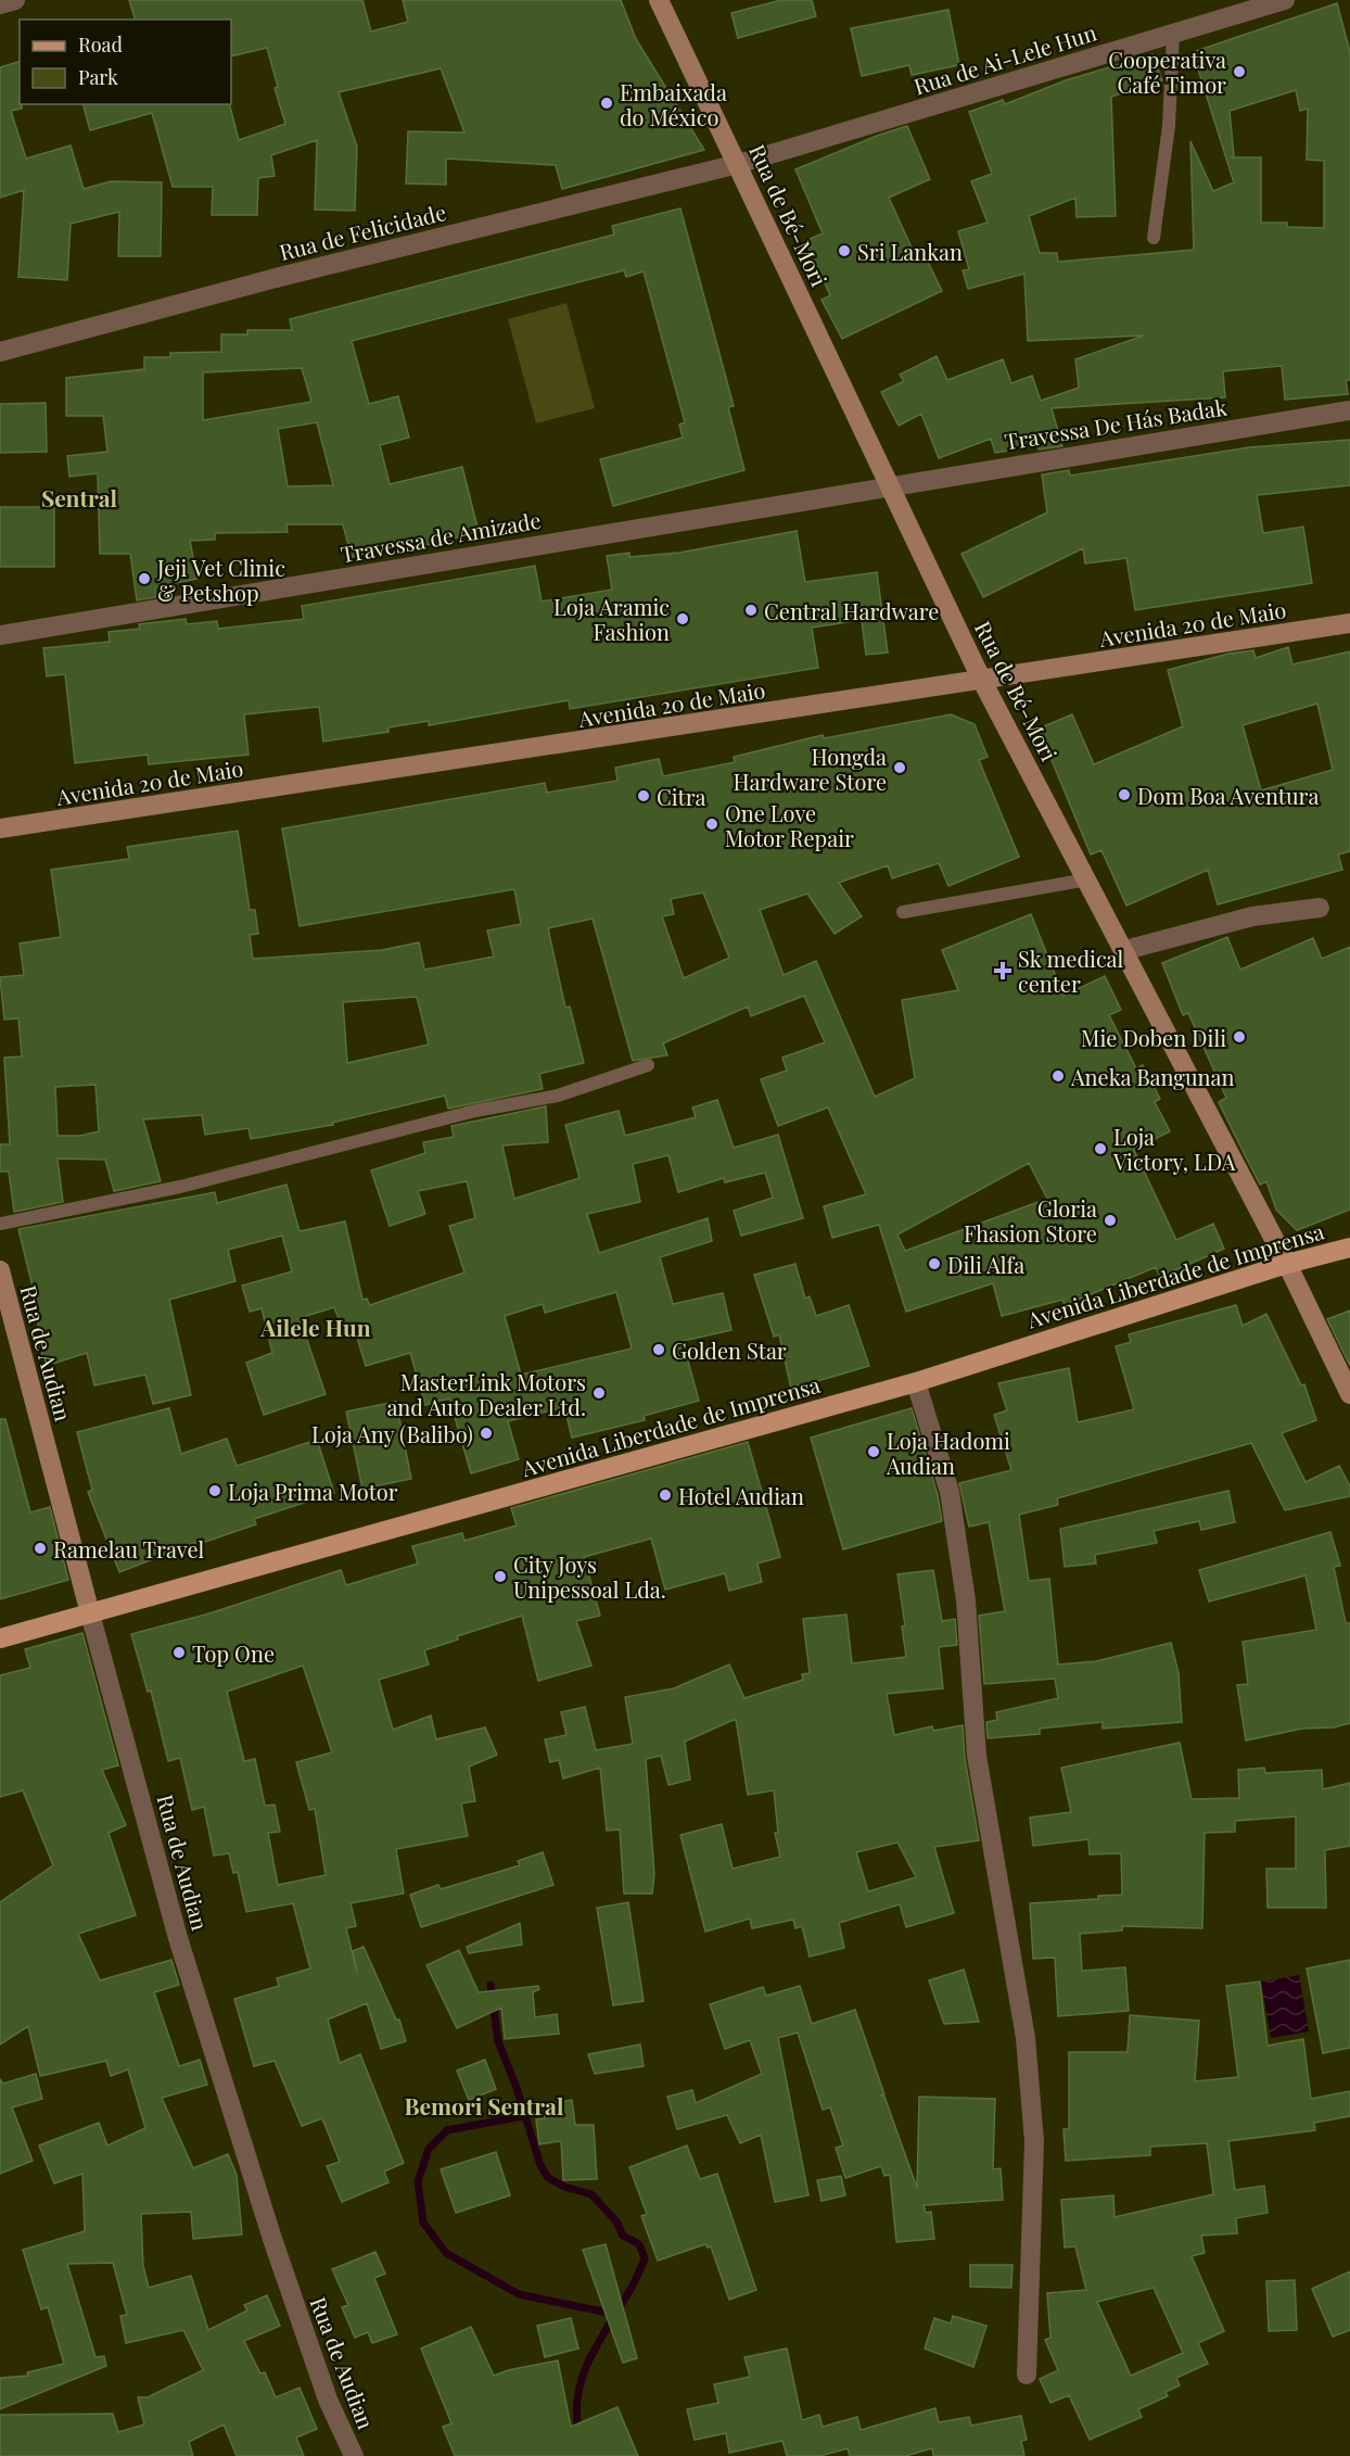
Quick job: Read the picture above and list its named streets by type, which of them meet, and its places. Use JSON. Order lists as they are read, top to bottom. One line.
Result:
{"streets":{"main road":["Rua de Bé-Mori","Avenida 20 de Maio","Avenida Liberdade de Imprensa","Rua de Audian"],"street":["Rua de Ai-Lele Hun","Rua de Felicidade","Travessa De Hás Badak","Travessa de Amizade"]},"crossings":[["Rua de Ai-Lele Hun","Rua de Bé-Mori"],["Rua de Ai-Lele Hun","Rua de Felicidade"],["Rua de Bé-Mori","Rua de Felicidade"],["Rua de Bé-Mori","Travessa De Hás Badak"],["Rua de Bé-Mori","Travessa de Amizade"],["Rua de Bé-Mori","Avenida 20 de Maio"],["Rua de Bé-Mori","Avenida Liberdade de Imprensa"],["Travessa De Hás Badak","Travessa de Amizade"],["Avenida Liberdade de Imprensa","Rua de Audian"]],"districts":["Sentral","Ailele Hun","Bemori Sentral"],"places":{"other":["Cooperativa Café Timor","Embaixada do México","Sri Lankan","Jeji Vet Clinic & Petshop","Central Hardware","Loja Aramic Fashion","Hongda Hardware Store","Dom Boa Aventura","Citra","One Love Motor Repair","Mie Doben Dili","Aneka Bangunan","Loja Victory, LDA","Gloria Fhasion Store","Dili Alfa","Golden Star","MasterLink Motors and Auto Dealer Ltd.","Loja Any (Balibo)","Loja Hadomi Audian","Loja Prima Motor","Hotel Audian","Ramelau Travel","City Joys Unipessoal Lda.","Top One"],"health":["Sk medical center"]},"legend":["Road","Park"]}
